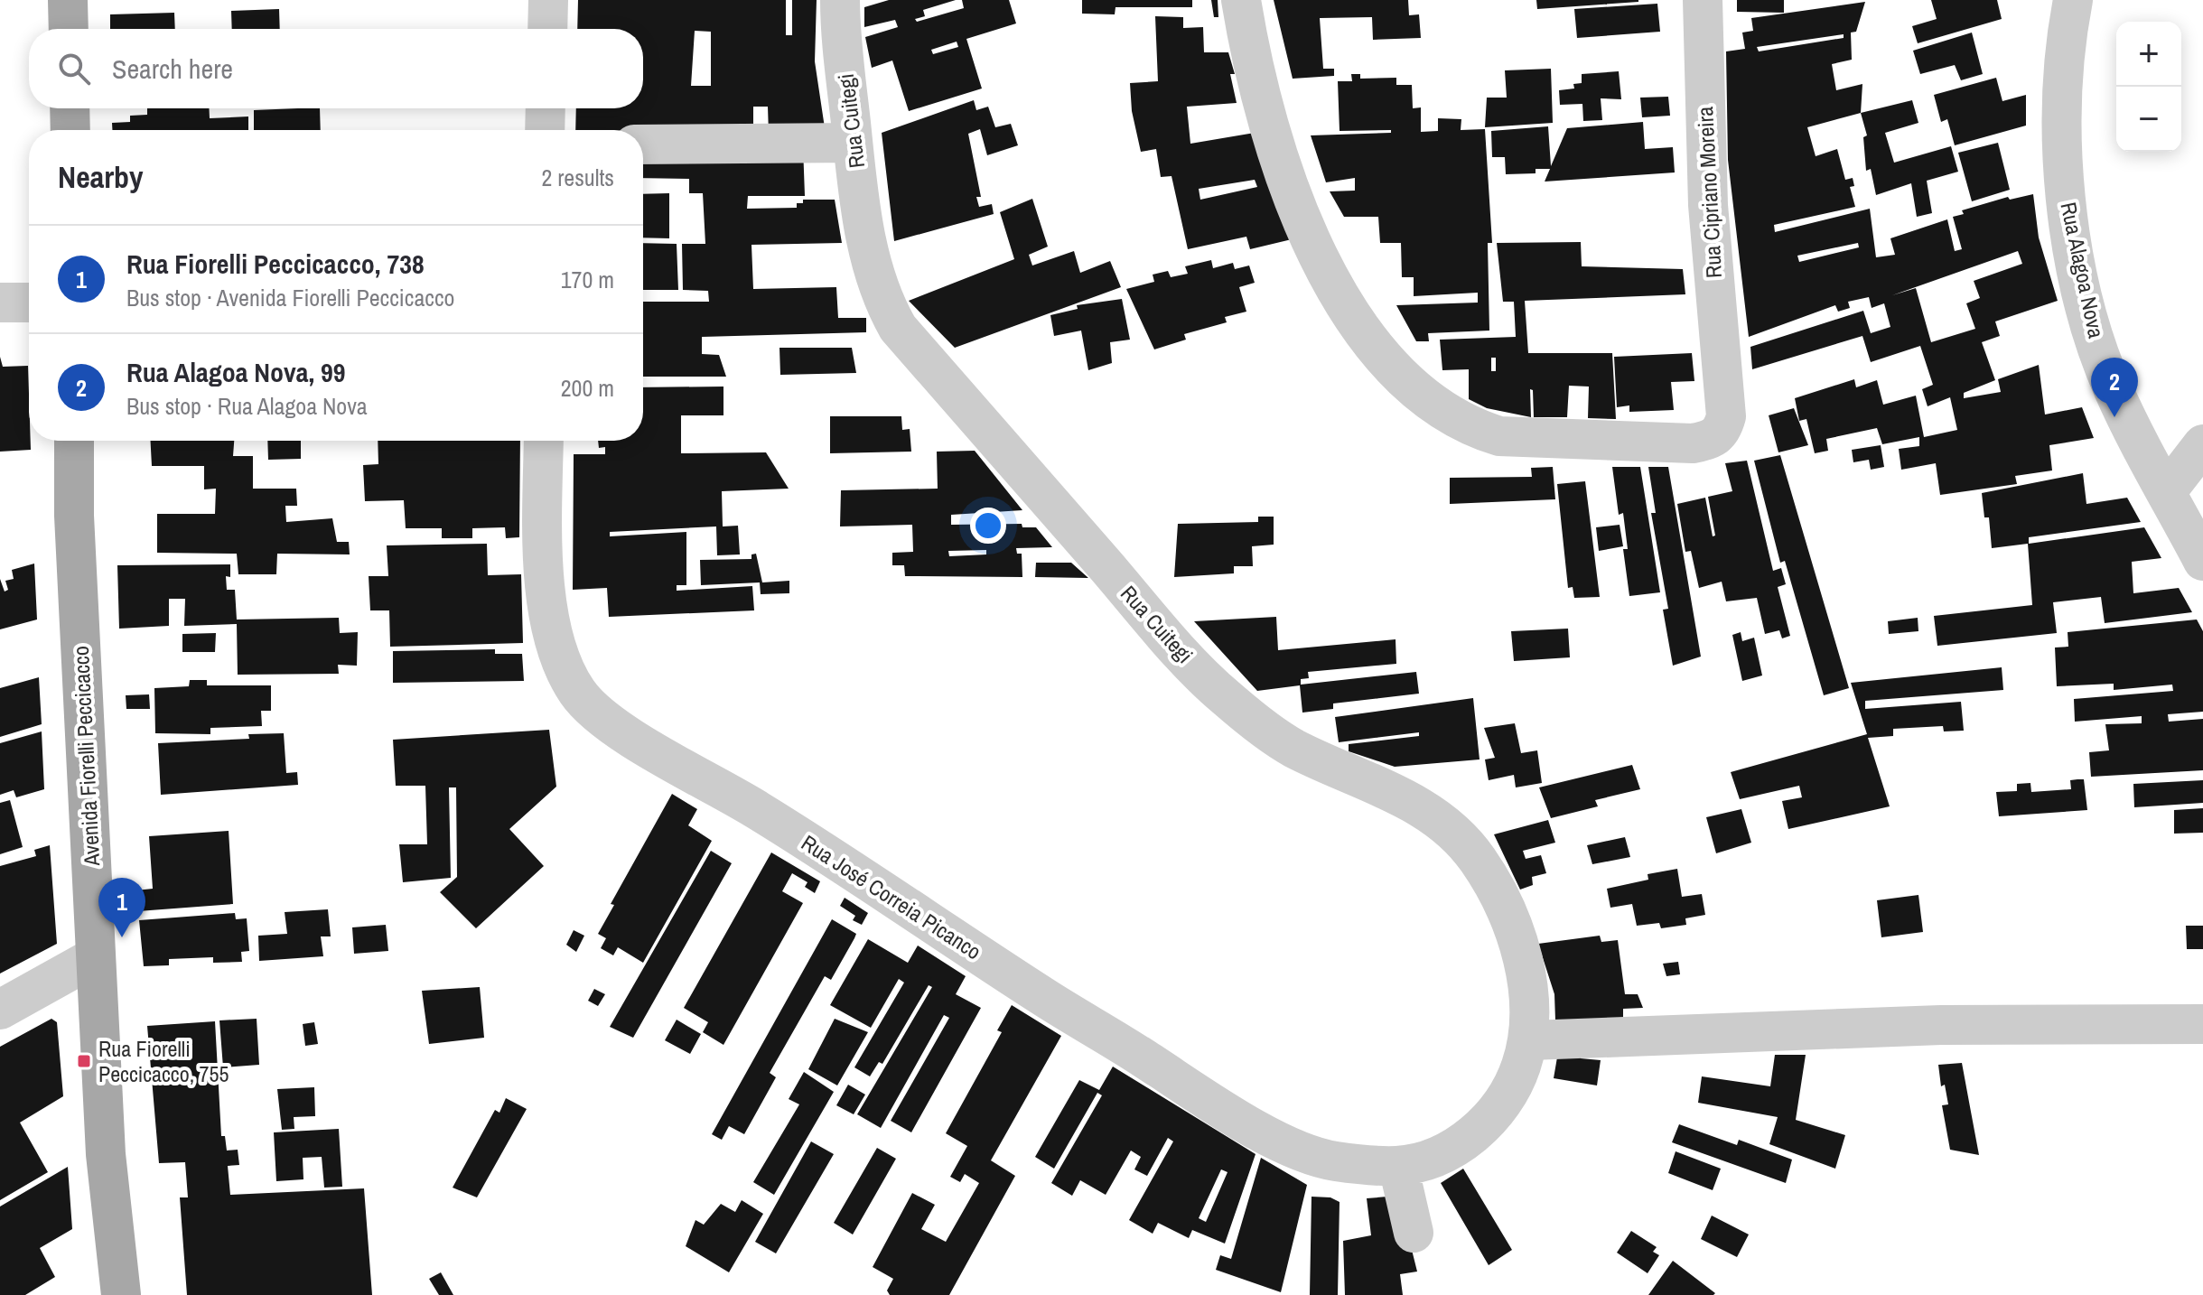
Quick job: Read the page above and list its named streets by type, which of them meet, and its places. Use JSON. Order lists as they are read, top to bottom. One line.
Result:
{"streets":{"main road":["Avenida Fiorelli Peccicacco"],"street":["Rua Cuitegi","Rua Cipriano Moreira","Rua Alagoa Nova","Rua José Correia Picanco"]},"crossings":[["Rua Cuitegi","Rua José Correia Picanco"]],"places":{"transit":["Rua Fiorelli Peccicacco, 755"]},"page":{"map_buttons":["+","−"],"search":"Search here","heading":["Nearby","2 results"],"list":[{"mark":"1","name":"Rua Fiorelli Peccicacco, 738","note":"Bus stop · Avenida Fiorelli Peccicacco","value":"170 m"},{"mark":"2","name":"Rua Alagoa Nova, 99","note":"Bus stop · Rua Alagoa Nova","value":"200 m"}],"pins":["2","1"]}}
